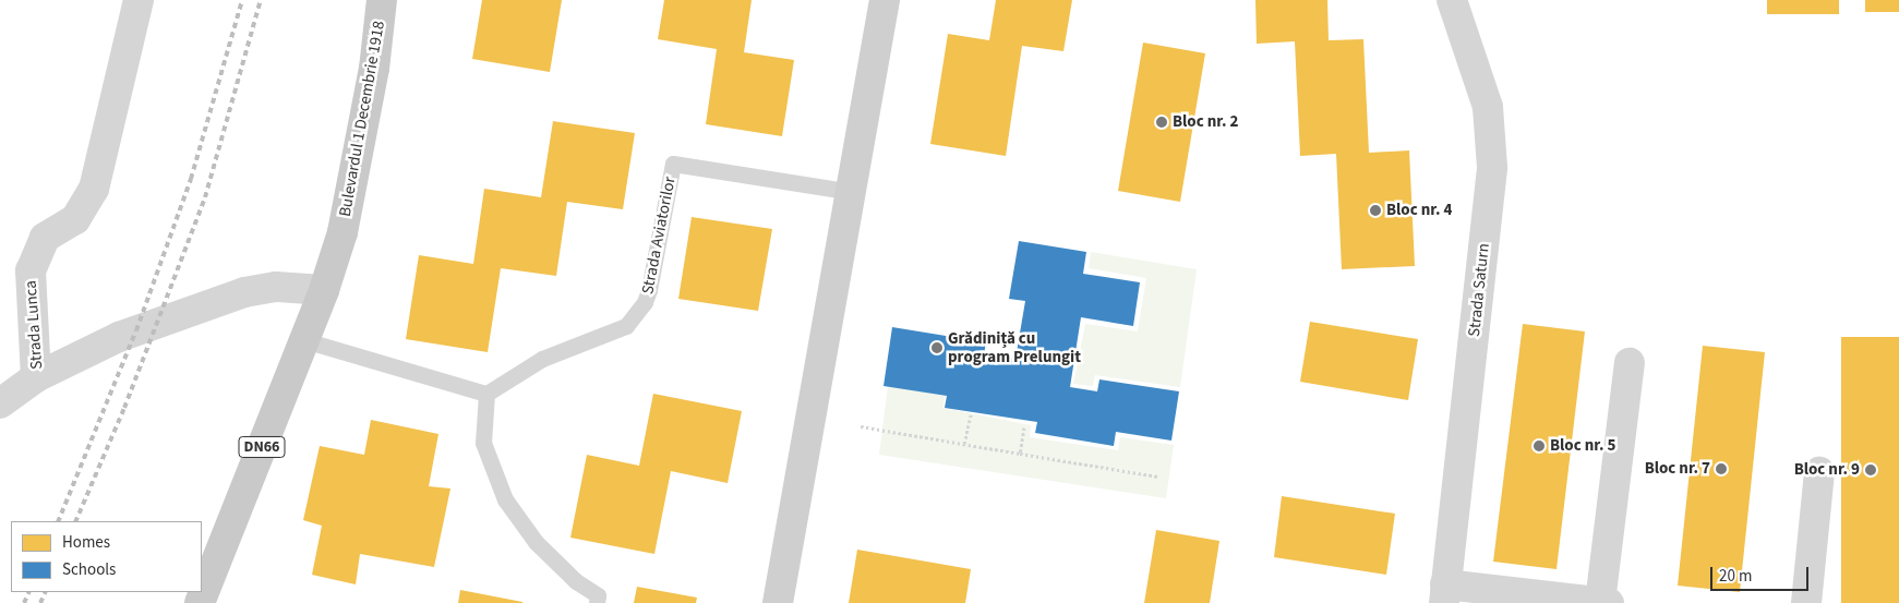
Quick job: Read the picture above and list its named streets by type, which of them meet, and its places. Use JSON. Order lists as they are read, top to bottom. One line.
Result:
{"streets":{"main road":["Bulevardul 1 Decembrie 1918","DN66"],"street":["Strada Saturn","Strada Lunca"],"lane":["Strada Aviatorilor"]},"crossings":[["Bulevardul 1 Decembrie 1918","Strada Lunca"]],"places":["Bloc nr. 2","Bloc nr. 4","Grădiniță cu program Prelungit","Bloc nr. 5","Bloc nr. 7","Bloc nr. 9"],"legend":["Homes","Schools"],"scale_bar":"20 m"}
